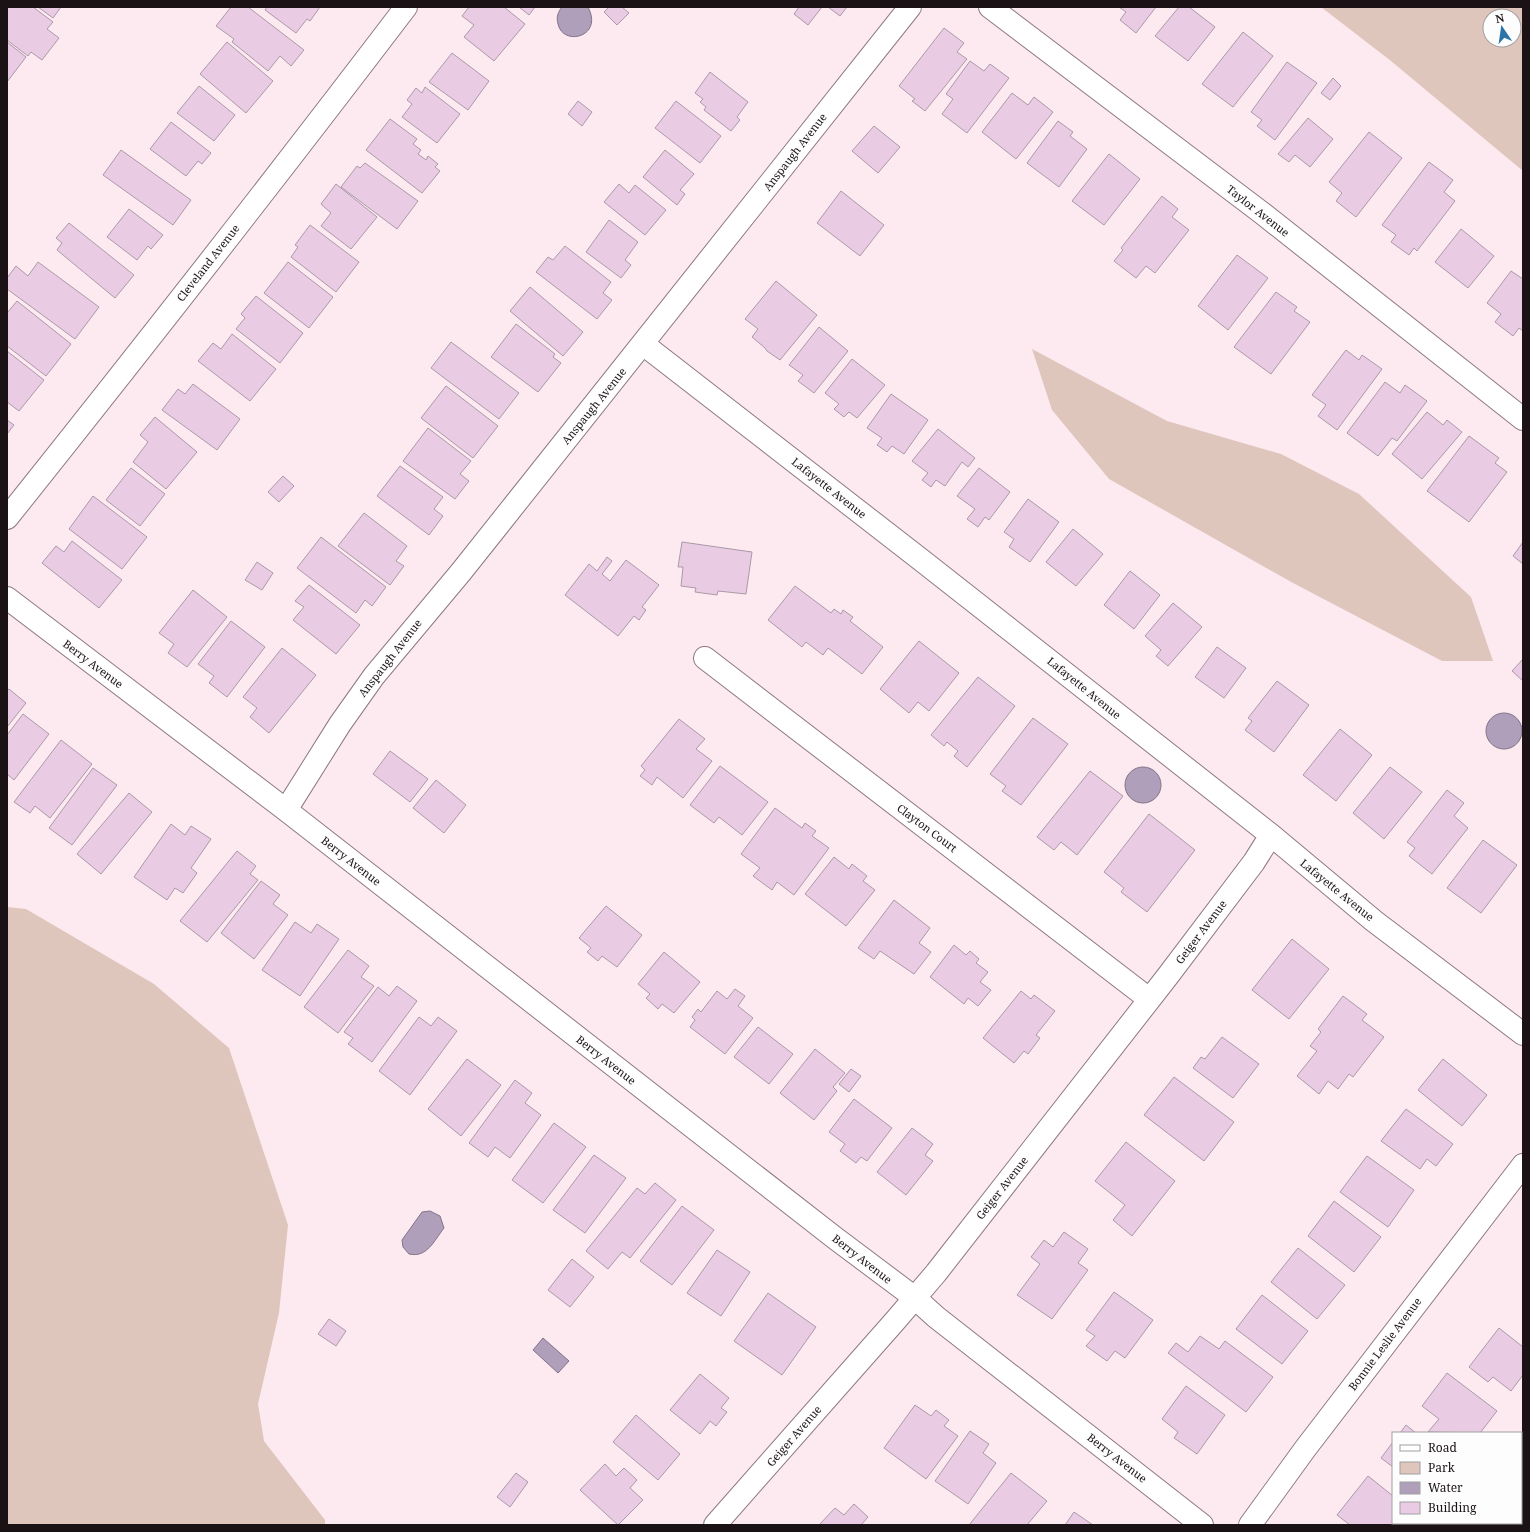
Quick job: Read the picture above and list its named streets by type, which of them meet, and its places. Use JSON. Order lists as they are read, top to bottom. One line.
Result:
{"streets":{"street":["Anspaugh Avenue","Taylor Avenue","Cleveland Avenue","Lafayette Avenue","Berry Avenue","Clayton Court","Geiger Avenue","Bonnie Leslie Avenue"]},"crossings":[["Anspaugh Avenue","Lafayette Avenue"],["Anspaugh Avenue","Berry Avenue"],["Lafayette Avenue","Geiger Avenue"],["Berry Avenue","Geiger Avenue"],["Clayton Court","Geiger Avenue"]],"legend":["Road","Park","Water","Building"],"north":"top"}
